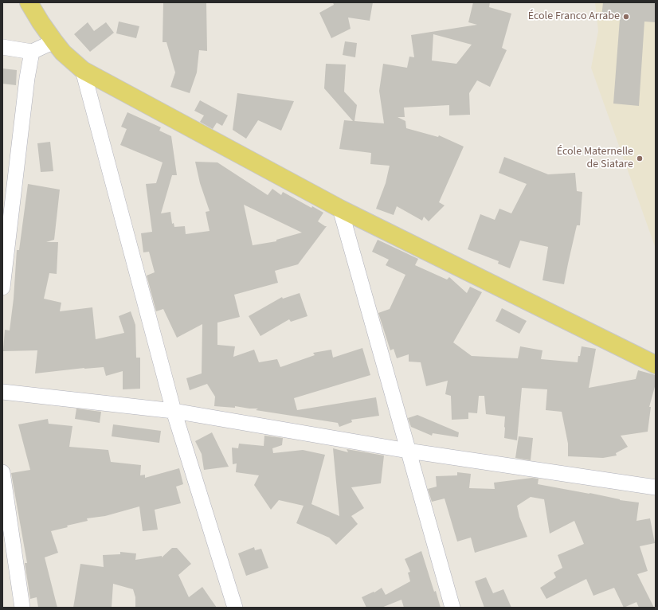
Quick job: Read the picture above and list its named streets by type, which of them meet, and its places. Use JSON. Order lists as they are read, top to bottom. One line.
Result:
{"places":["École Franco Arrabe","École Maternelle de Siatare"]}
